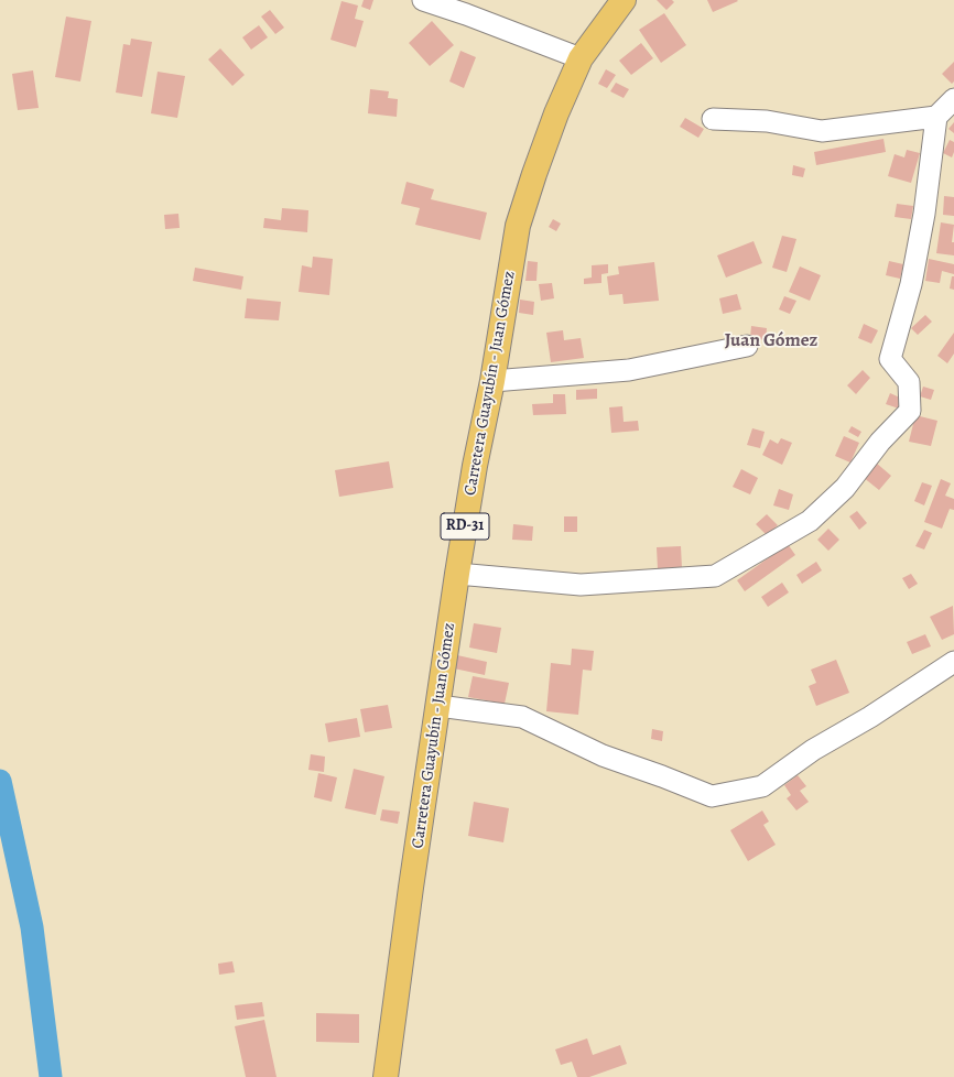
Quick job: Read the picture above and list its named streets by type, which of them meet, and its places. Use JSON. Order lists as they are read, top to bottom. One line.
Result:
{"streets":{"main road":["Carretera Guayubín - Juan Gómez","RD-31"]},"districts":["Juan Gómez"]}
